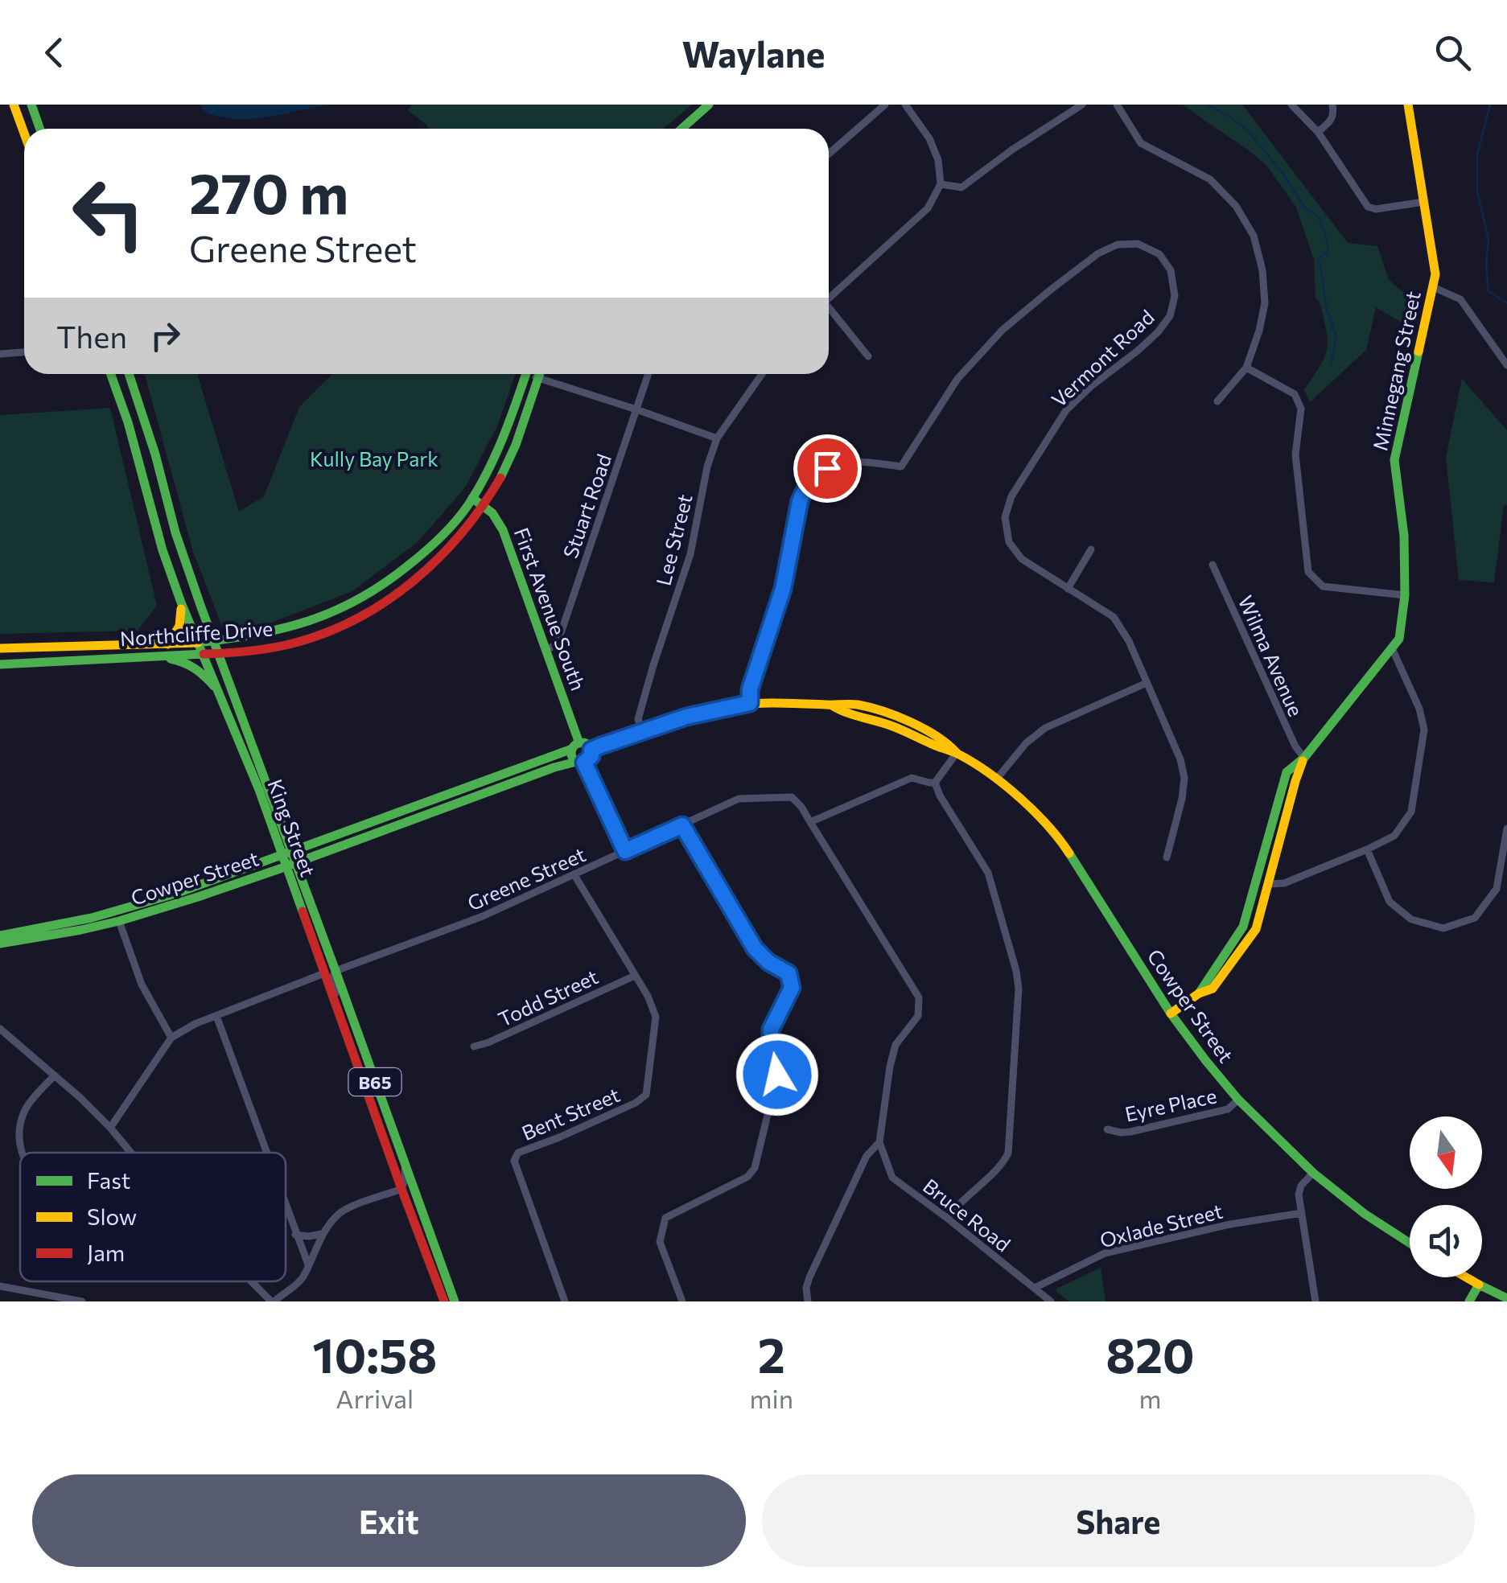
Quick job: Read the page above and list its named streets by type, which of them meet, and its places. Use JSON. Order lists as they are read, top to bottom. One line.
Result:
{"streets":{"main road":["Minnegang Street","First Avenue South","Northcliffe Drive","King Street","Cowper Street","B65"],"street":["Vermont Road","Stuart Road","Lee Street","Wilma Avenue","Greene Street","Todd Street","Eyre Place","Bent Street","Bruce Road","Oxlade Street"]},"crossings":[["Vermont Road","Cowper Street"],["Minnegang Street","Wilma Avenue"],["Minnegang Street","Cowper Street"],["Stuart Road","First Avenue South"],["Lee Street","Cowper Street"],["First Avenue South","Northcliffe Drive"],["First Avenue South","Cowper Street"],["Northcliffe Drive","King Street"],["King Street","Cowper Street"],["King Street","Greene Street"],["Cowper Street","Eyre Place"],["Greene Street","Bent Street"],["Todd Street","Bent Street"],["Bruce Road","Oxlade Street"]],"parks":["Kully Bay Park"],"legend":["Fast","Slow","Jam"],"north":"bottom","page":{"header":"Waylane","turn":["270 m","Greene Street"],"then":"Then","eta":["10:58","Arrival","2","min","820","m"],"buttons":["Exit","Share"]}}
